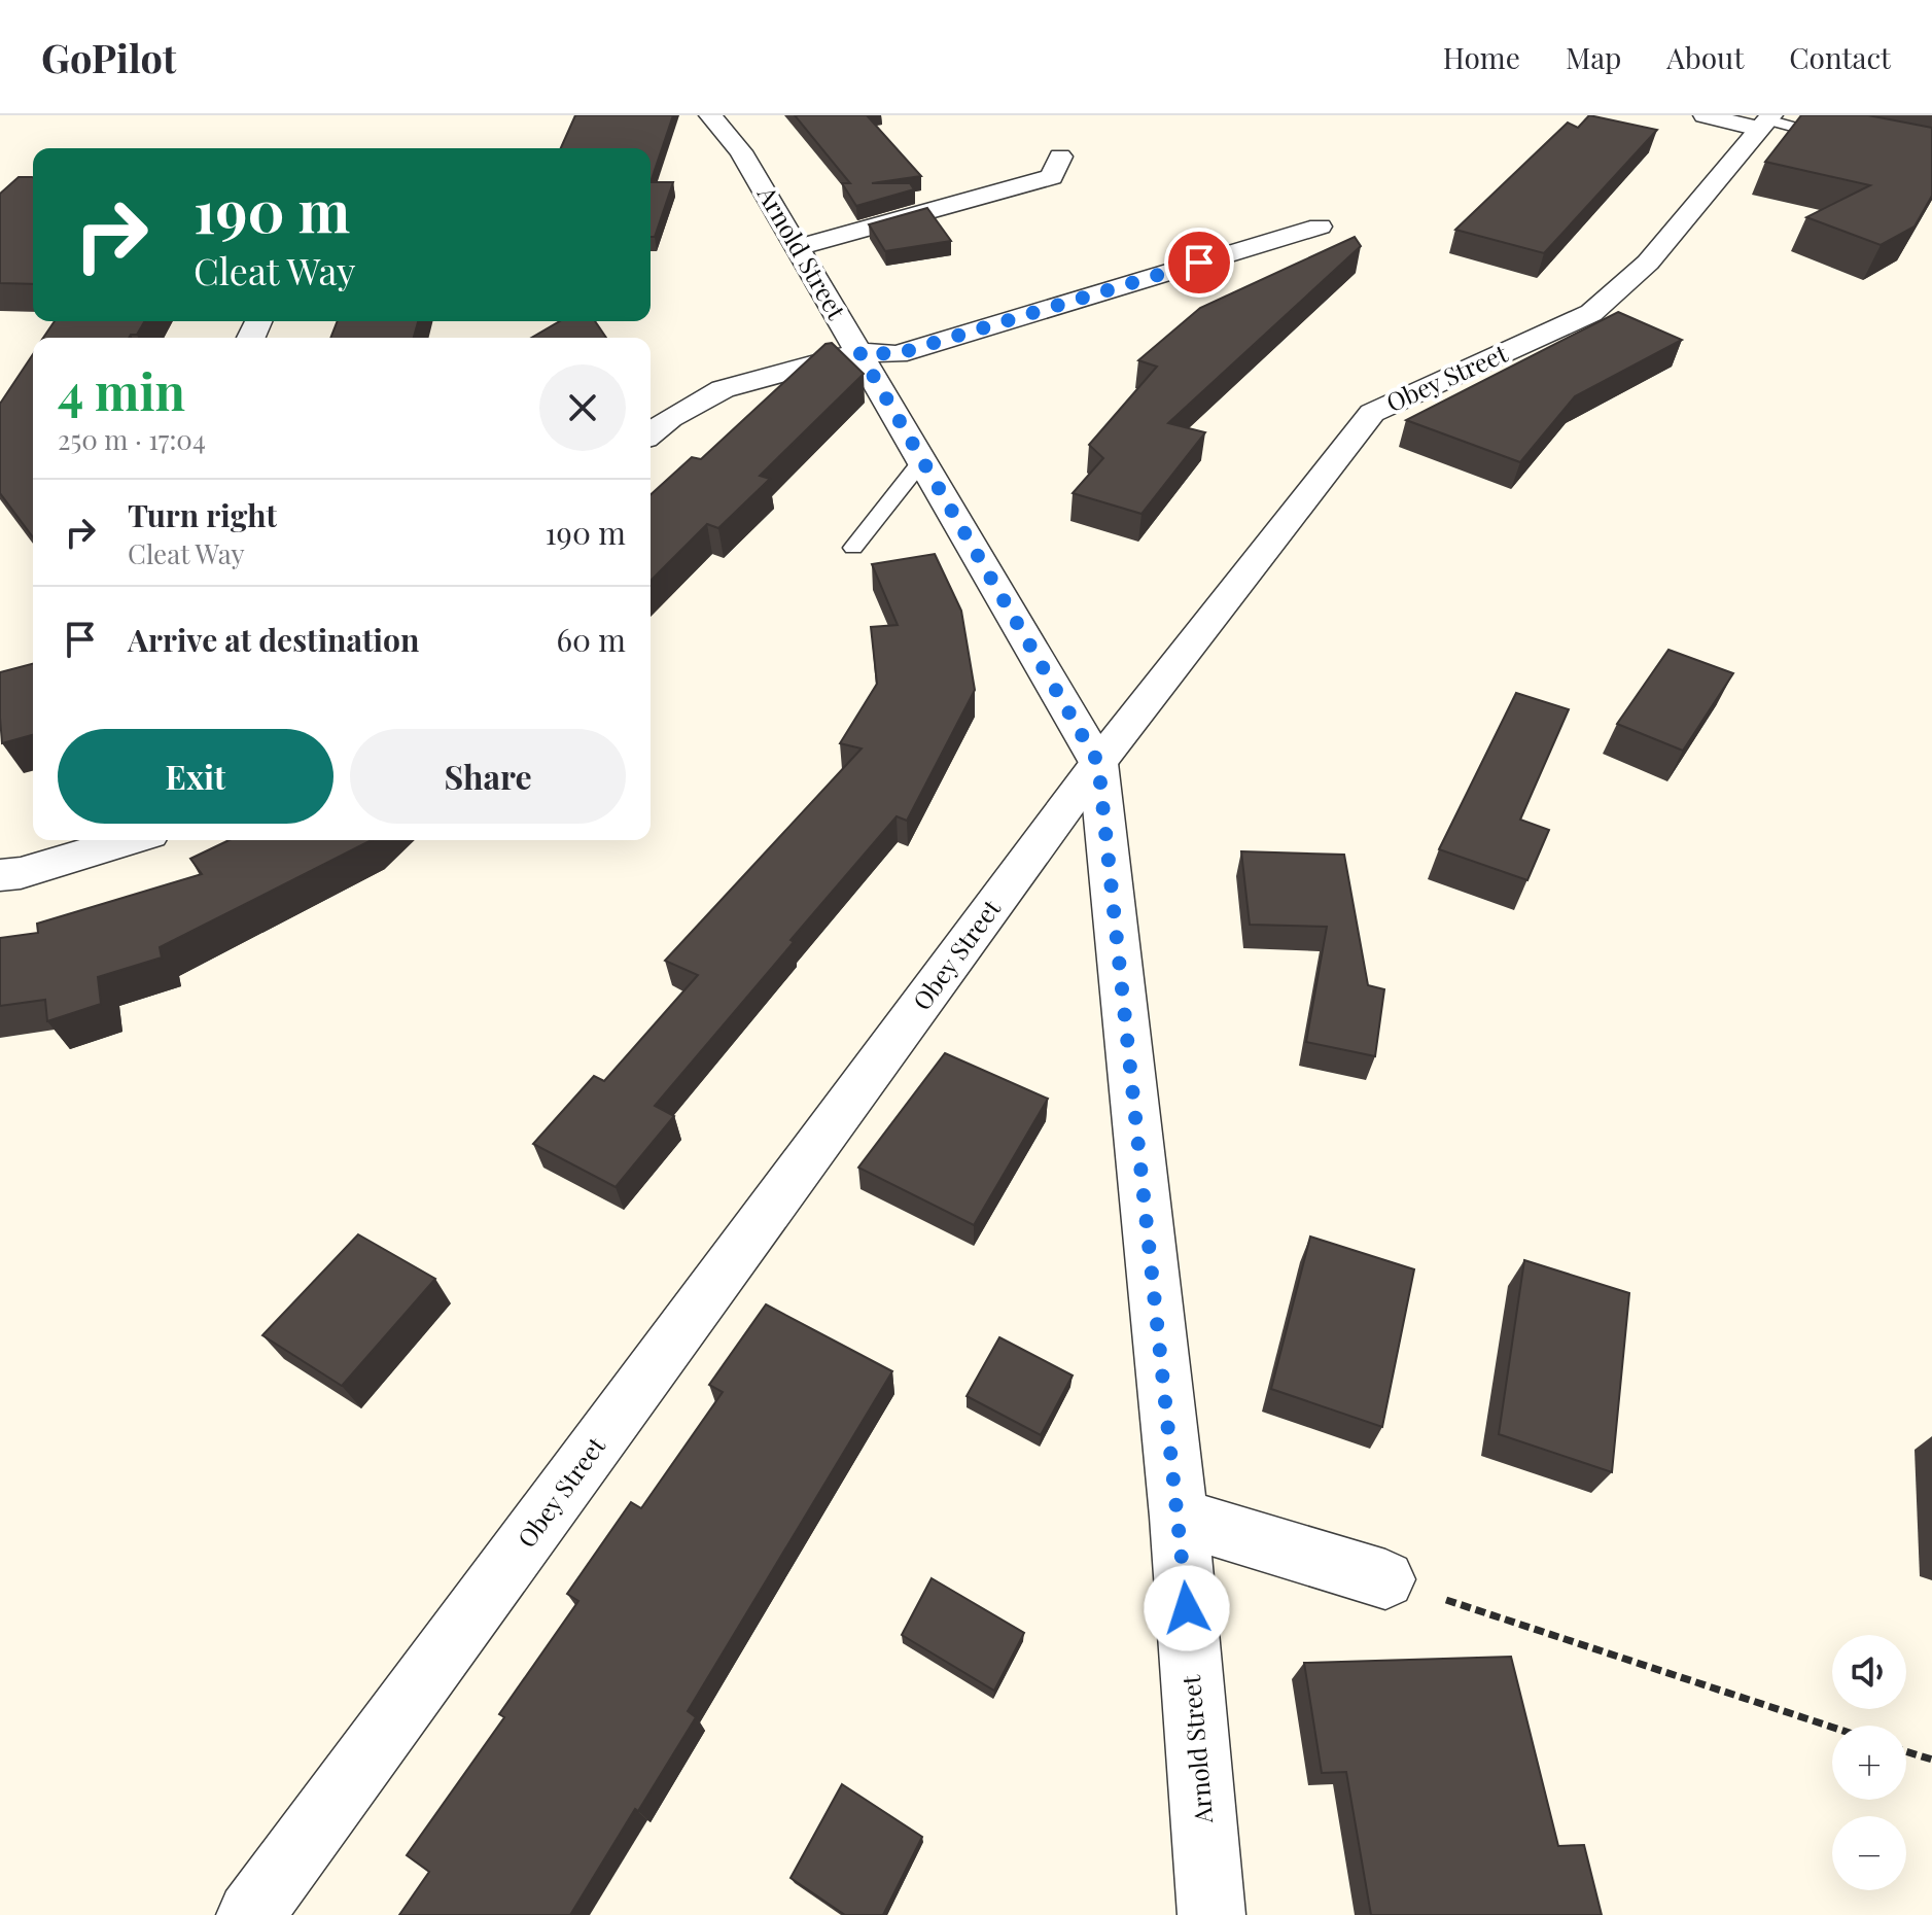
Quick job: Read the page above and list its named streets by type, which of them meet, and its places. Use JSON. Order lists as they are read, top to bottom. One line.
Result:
{"streets":{"street":["Arnold Street","Obey Street"]},"crossings":[["Arnold Street","Obey Street"]],"page":{"header":"GoPilot","nav":["Home","Map","About","Contact"],"turn":["190 m","Cleat Way"],"heading":["4 min","250 m · 17:04"],"list":[{"name":"Turn right","note":"Cleat Way","value":"190 m"},{"name":"Arrive at destination","value":"60 m"}],"buttons":["Exit","Share"],"map_buttons":["+","−"]}}
